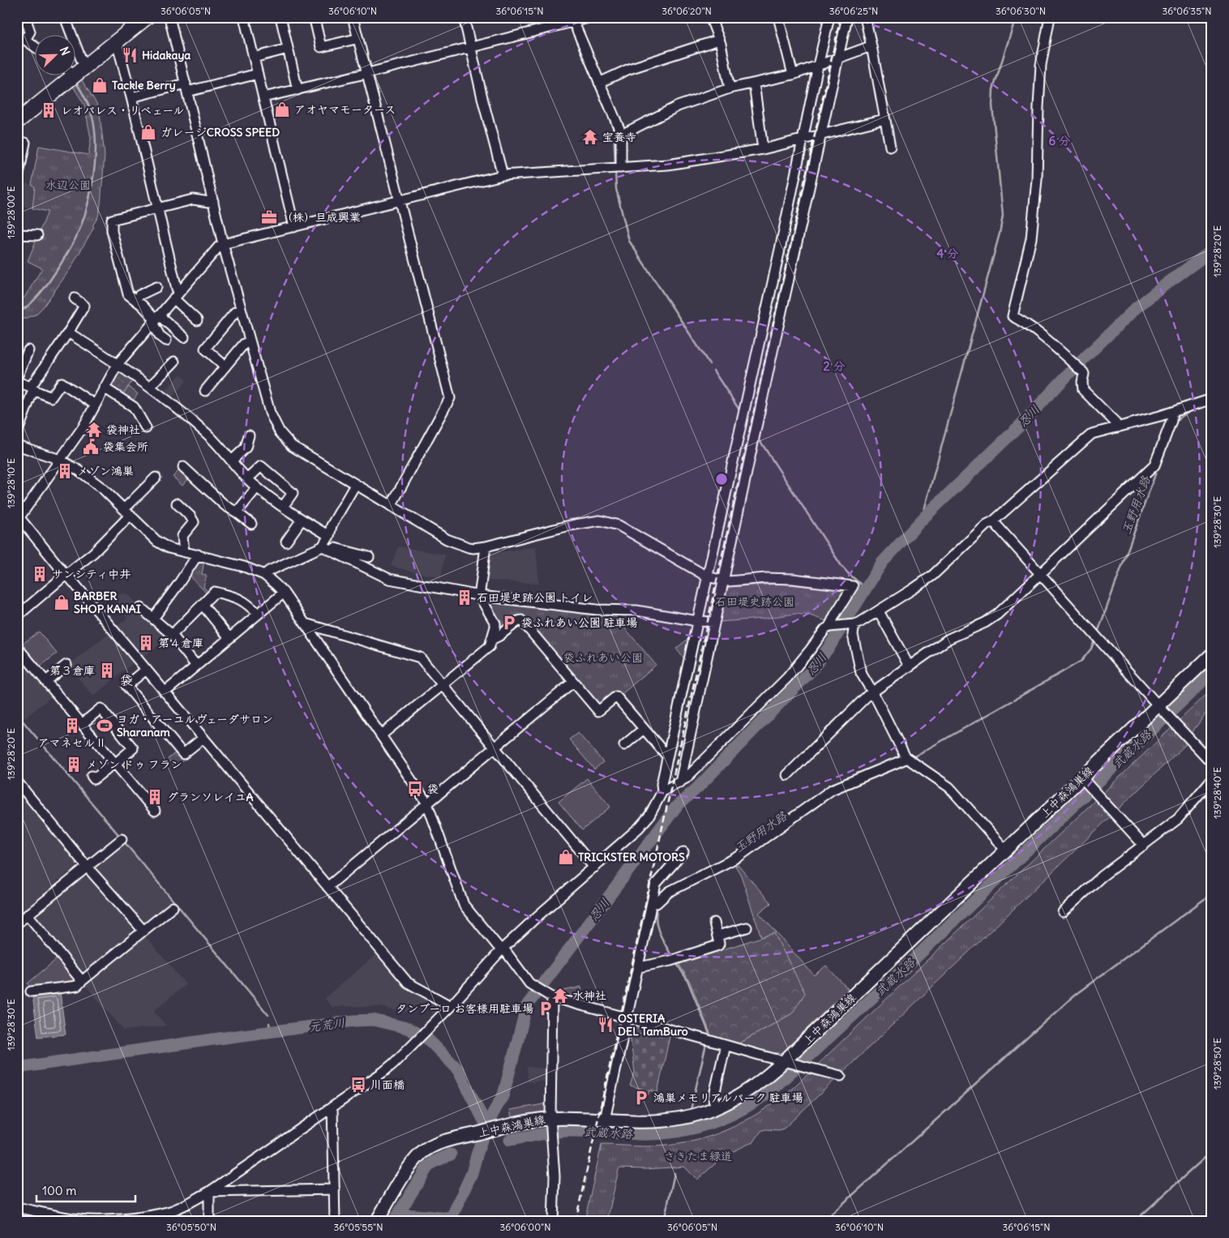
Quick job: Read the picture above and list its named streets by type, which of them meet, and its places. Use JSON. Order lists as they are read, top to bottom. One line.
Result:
{"streets":{"main road":["上中森鴻巣線"]},"districts":["袋"],"water":["忍川","玉野用水路","武蔵水路","元荒川"],"parks":["水辺公園","石田堤史跡公園","袋ふれあい公園","さきたま緑道"],"places":{"restaurant":["Hidakaya","OSTERIA DEL TamBuro"],"shop":["Tackle Berry","アオヤマモータース","ガレージCROSS SPEED","BARBER SHOP KANAI","TRICKSTER MOTORS"],"building":["レオパレス・リベェール","メゾン鴻巣","サンシティ中井","石田堤史跡公園 トイレ","第４倉庫","第３倉庫","アマネセルⅡ","メゾン ドゥ フラン","グランソレイユA"],"temple":["宝養寺","袋神社","水神社"],"office":["（株）旦成興業"],"public building":["袋集会所"],"parking":["袋ふれあい公園 駐車場","タンブーロ お客様用駐車場","鴻巣メモリアルパーク 駐車場"],"sports":["ヨガ・アーユルヴェーダサロン Sharanam"],"bus stop":["袋","川面橋"]},"scale_bar":"100 m","north":"top right","coordinates":["36°06'05\"N","36°06'10\"N","36°06'15\"N","36°06'20\"N","36°06'25\"N","36°06'30\"N","36°06'35\"N","139°28'00\"E","139°28'20\"E","139°28'10\"E","139°28'30\"E","139°28'40\"E","139°28'50\"E","36°05'50\"N","36°05'55\"N","36°06'00\"N"],"rings":["6 分","4 分","2 分"]}
